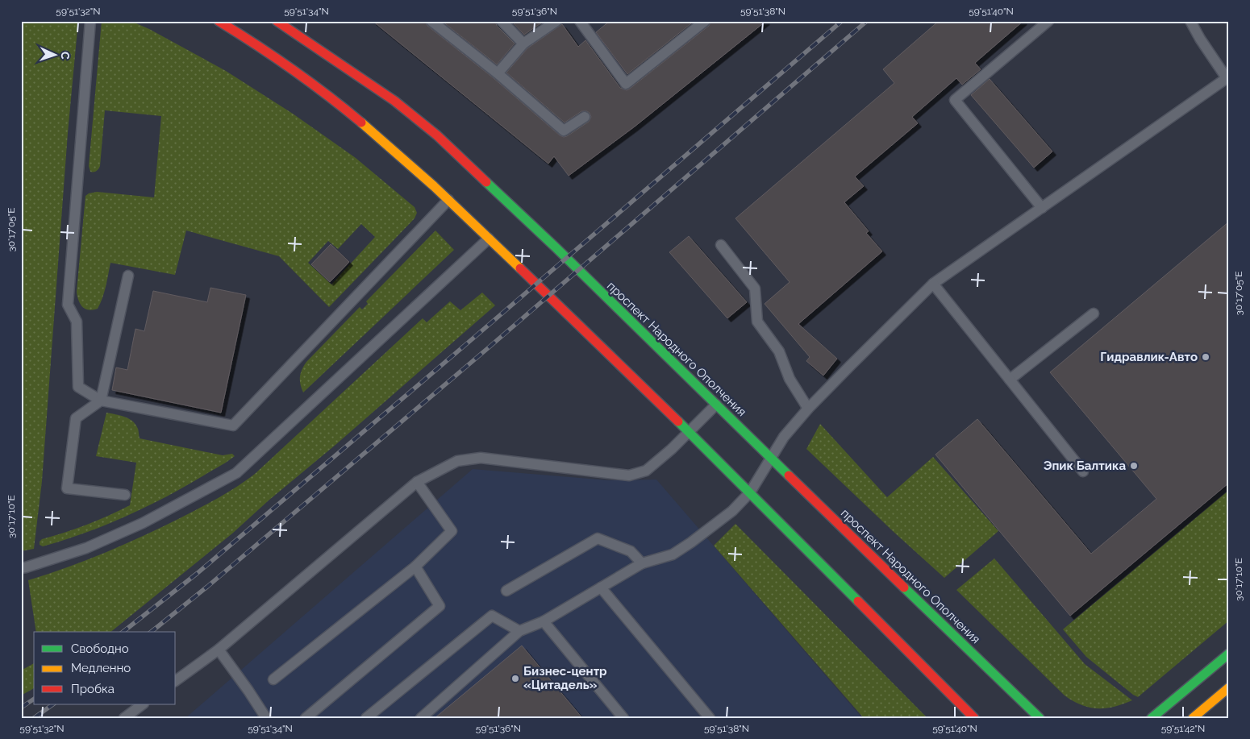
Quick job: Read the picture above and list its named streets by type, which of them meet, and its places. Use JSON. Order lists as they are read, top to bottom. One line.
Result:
{"streets":{"main road":["проспект Народного Ополчения"]},"places":["Гидравлик-Авто","Эпик Балтика","Бизнес-центр «Цитадель»"],"legend":["Свободно","Медленно","Пробка"],"north":"right","coordinates":["59°51'32\"N","59°51'34\"N","59°51'36\"N","59°51'38\"N","59°51'40\"N","30°17'05\"E","30°17'10\"E","59°51'42\"N"]}
